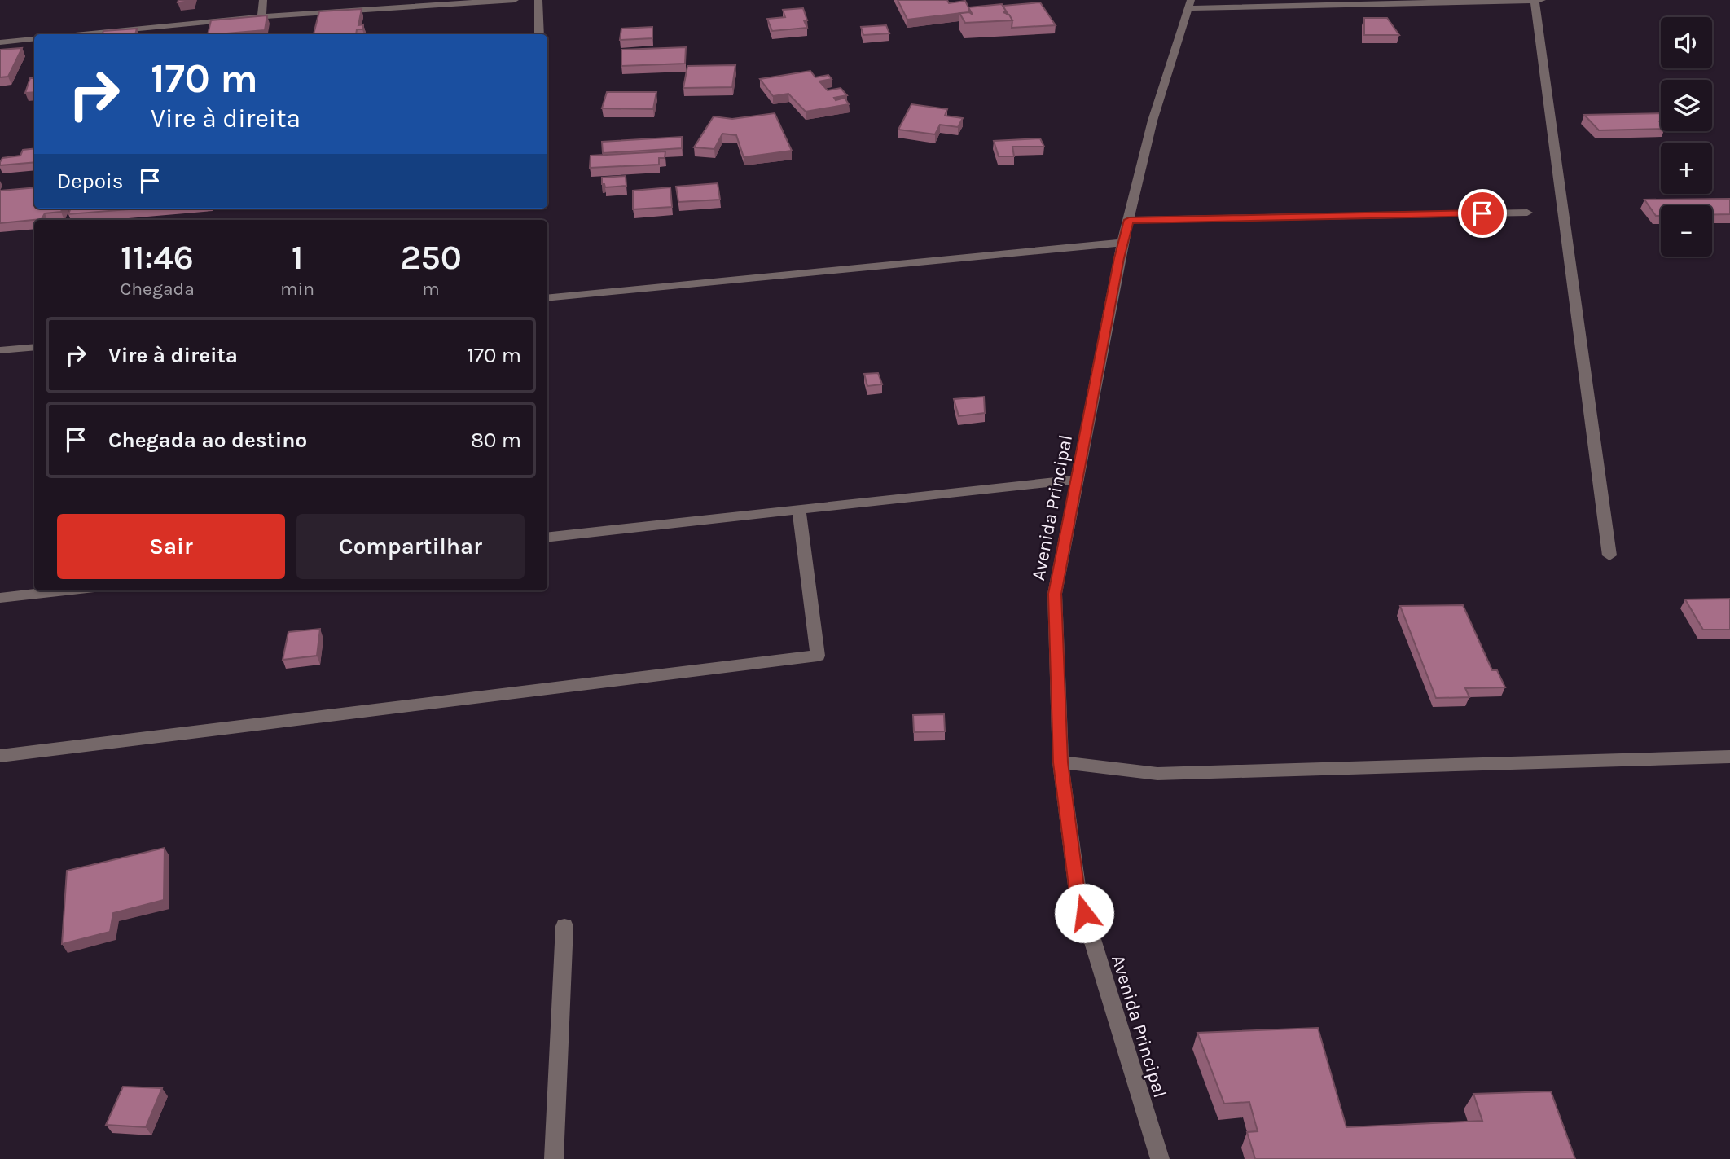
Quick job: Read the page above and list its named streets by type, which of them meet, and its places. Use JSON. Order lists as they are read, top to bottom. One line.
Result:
{"streets":{"street":["Avenida Principal"]},"page":{"map_buttons":["+","−"],"turn":["170 m","Vire à direita"],"then":"Depois","eta":["11:46","Chegada","1","min","250","m"],"list":[{"name":"Vire à direita","value":"170 m"},{"name":"Chegada ao destino","value":"80 m"}],"buttons":["Sair","Compartilhar"]}}
